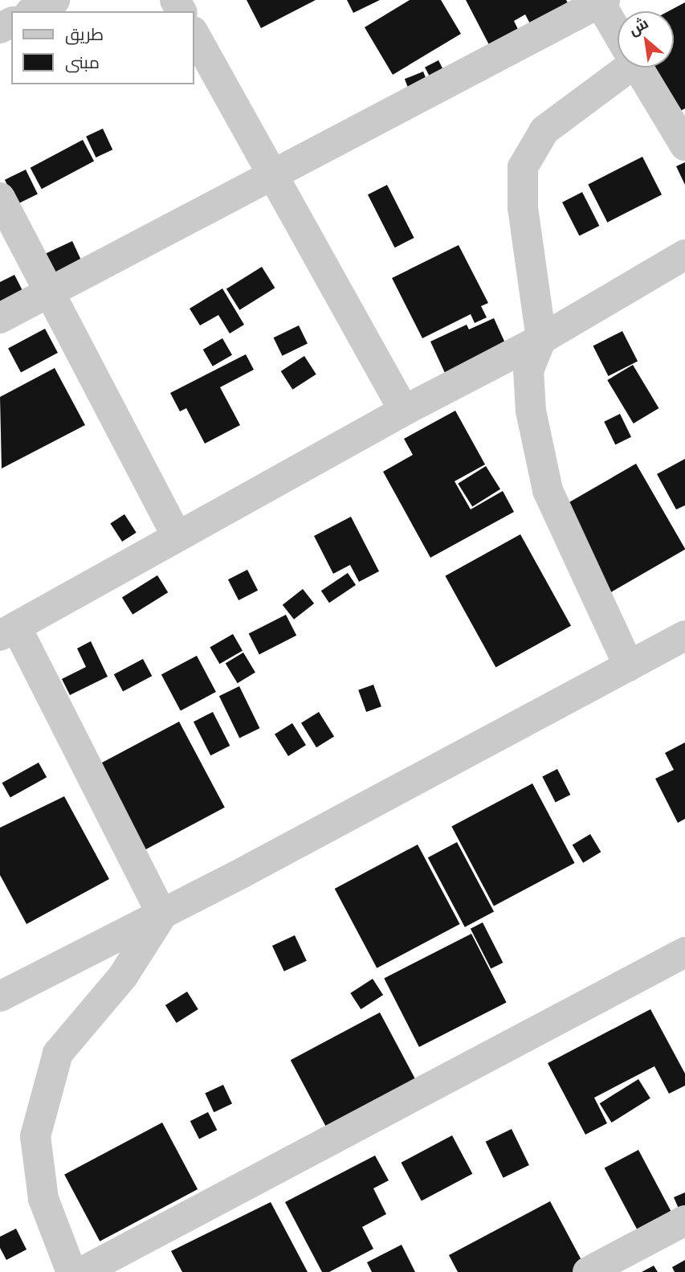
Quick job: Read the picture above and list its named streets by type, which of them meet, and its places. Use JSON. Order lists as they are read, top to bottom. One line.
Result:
{"legend":["طريق","مبنى"],"north":"top left"}
